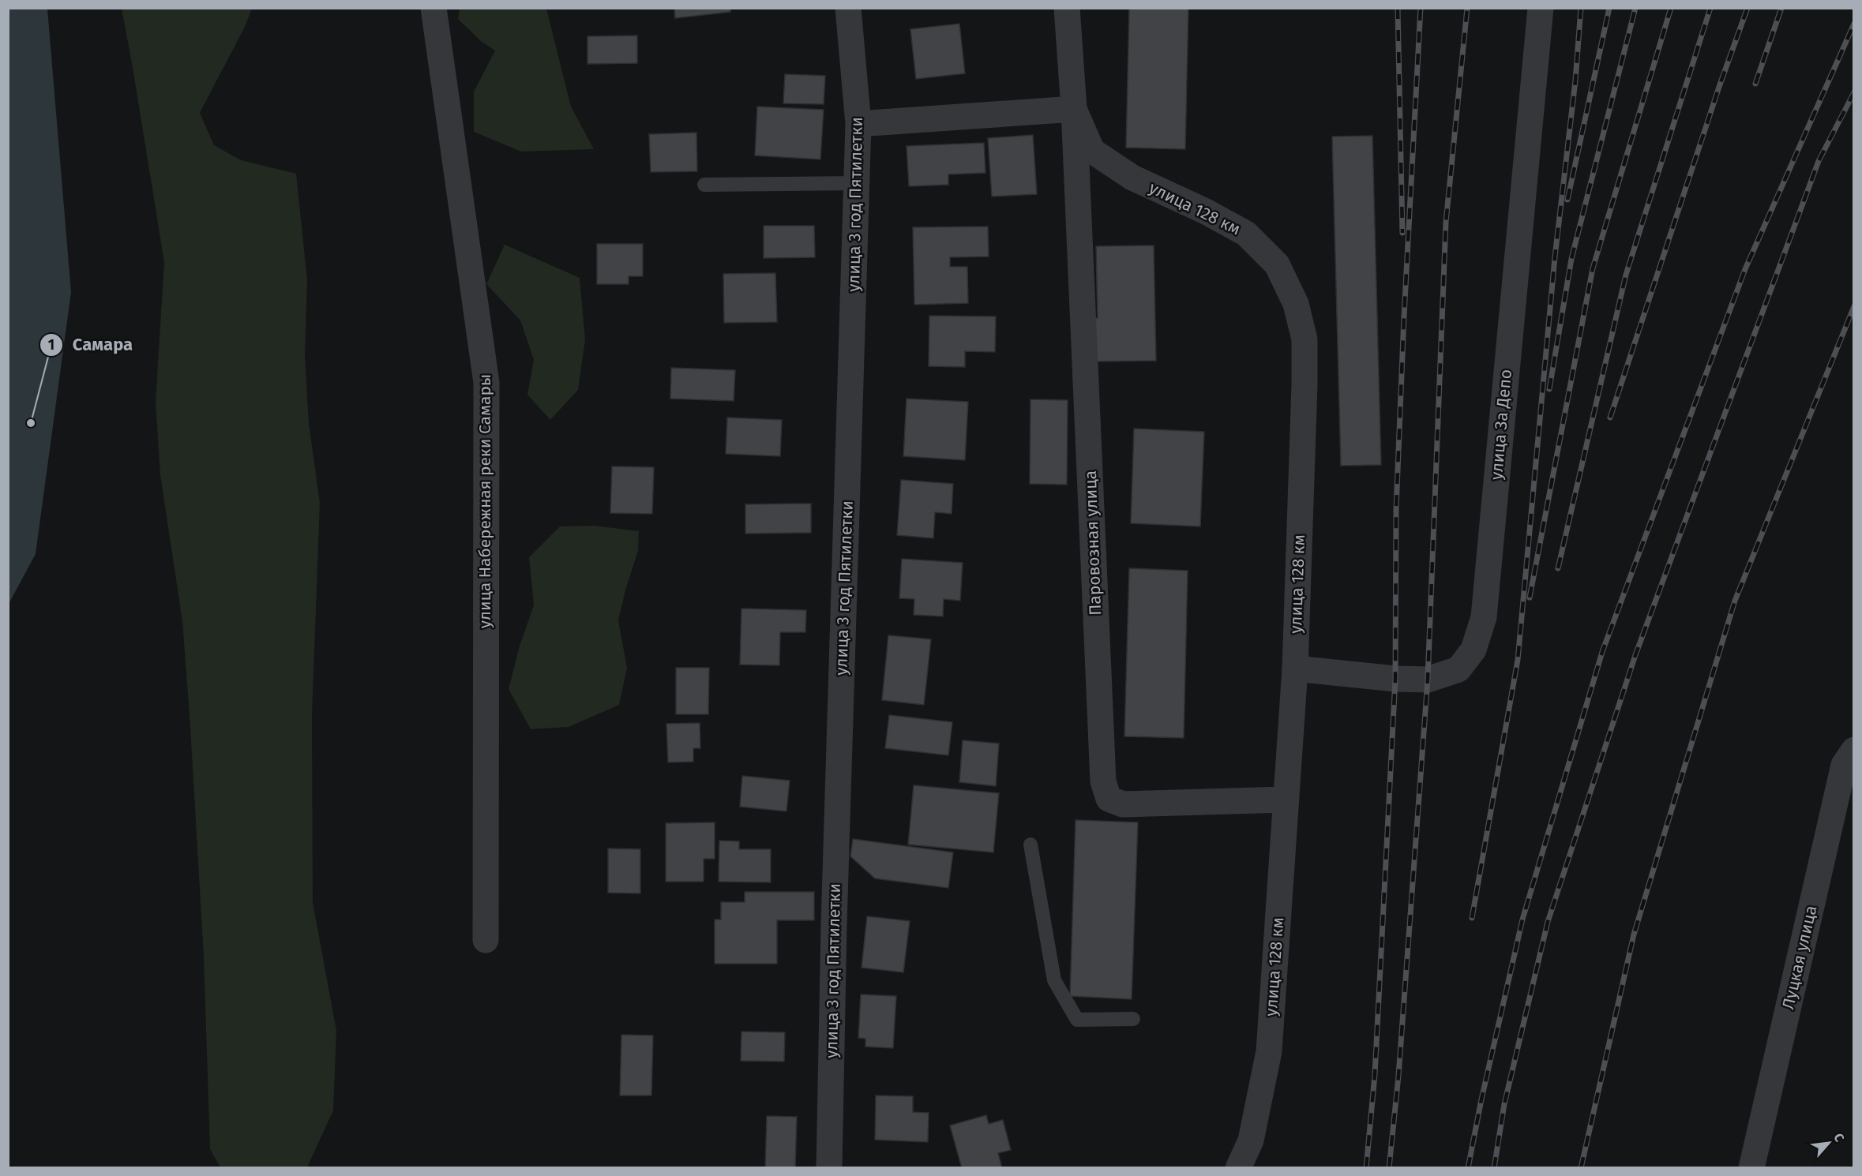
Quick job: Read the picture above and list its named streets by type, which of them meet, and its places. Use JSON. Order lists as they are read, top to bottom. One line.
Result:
{"streets":{"street":["улица 3 год Пятилетки","улица 128 км","улица За Депо","улица Набережная реки Самары","Паровозная улица","Луцкая улица"]},"crossings":[["улица 128 км","улица За Депо"],["улица 128 км","Паровозная улица"]],"places":["Самара"],"north":"top right"}
